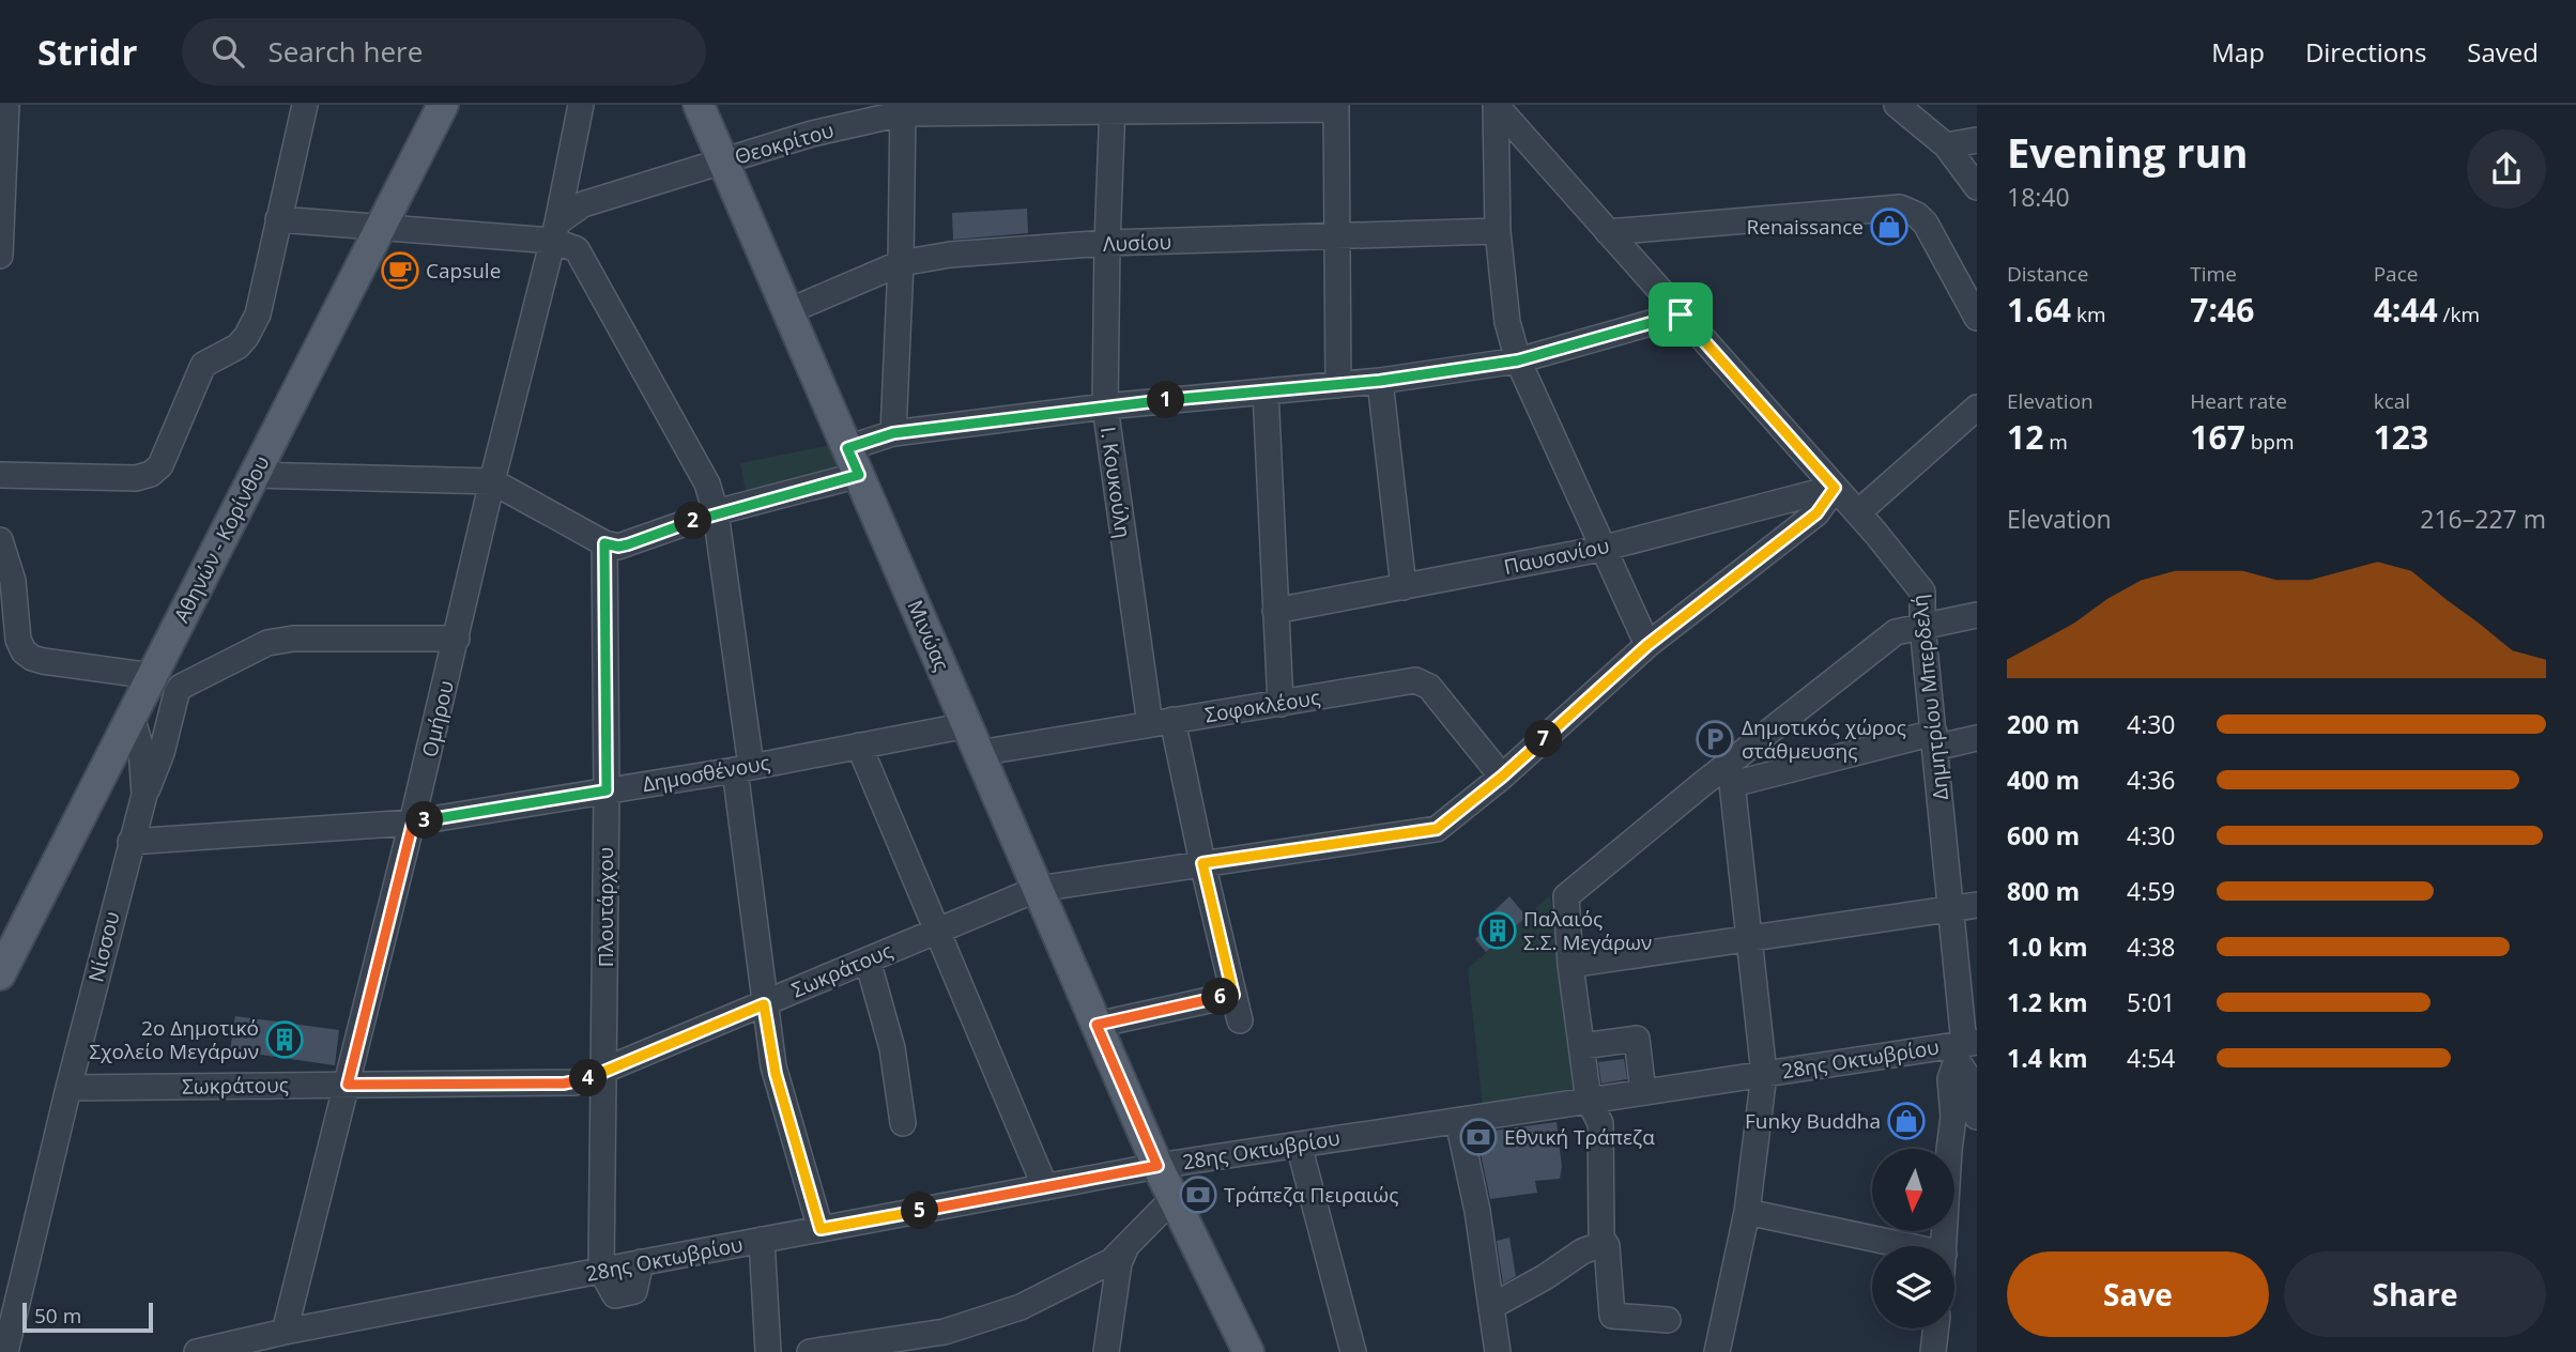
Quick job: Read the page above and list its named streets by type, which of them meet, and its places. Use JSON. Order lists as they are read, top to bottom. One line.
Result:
{"streets":{"main road":["Αθηνών - Κορίνθου","Μινώας"],"street":["Θεοκρίτου","Λυσίου","Ι. Κουκούλη","Παυσανίου","Δημητρίου Μπερδελή","Σοφοκλέους","Ομήρου","Δημοσθένους","Πλουτάρχου","Νίσσου","Σωκράτους","28ης Οκτωβρίου"]},"crossings":[["Θεοκρίτου","Ι. Κουκούλη"],["Θεοκρίτου","Μινώας"],["Θεοκρίτου","Ομήρου"],["Λυσίου","Ι. Κουκούλη"],["Λυσίου","Μινώας"],["Ι. Κουκούλη","Σοφοκλέους"],["Ι. Κουκούλη","Σωκράτους"],["Αθηνών - Κορίνθου","Νίσσου"],["Παυσανίου","Δημητρίου Μπερδελή"],["Παυσανίου","Σωκράτους"],["Μινώας","Σοφοκλέους"],["Μινώας","Δημοσθένους"],["Μινώας","Σωκράτους"],["Μινώας","28ης Οκτωβρίου"],["Δημητρίου Μπερδελή","Σωκράτους"],["Δημητρίου Μπερδελή","28ης Οκτωβρίου"],["Σοφοκλέους","Σωκράτους"],["Ομήρου","Δημοσθένους"],["Ομήρου","Σωκράτους"],["Ομήρου","28ης Οκτωβρίου"],["Δημοσθένους","Πλουτάρχου"],["Δημοσθένους","Νίσσου"],["Πλουτάρχου","Σωκράτους"],["Πλουτάρχου","28ης Οκτωβρίου"],["Νίσσου","Σωκράτους"]],"places":{"shop":["Renaissance","Funky Buddha"],"cafe":["Capsule"],"parking":["Δημοτικός χώρος στάθμευσης"],"building":["Παλαιός Σ.Σ. Μεγάρων","2ο Δημοτικό Σχολείο Μεγάρων"],"bank":["Εθνική Τράπεζα","Τράπεζα Πειραιώς"]},"scale_bar":"50 m","north":"bottom","page":{"header":"Stridr","search":"Search here","nav":["Map","Directions","Saved"],"heading":["Evening run","18:40"],"stats":[["Distance","1.64 km"],["Time","7:46"],["Pace","4:44 /km"],["Elevation","12 m"],["Heart rate","167 bpm"],["kcal","123"]],"pins":["1","2","7","3","6","4","5"],"chart":["Elevation","216–227 m"],"list":[{"name":"200 m","note":"4:30"},{"name":"400 m","note":"4:36"},{"name":"600 m","note":"4:30"},{"name":"800 m","note":"4:59"},{"name":"1.0 km","note":"4:38"},{"name":"1.2 km","note":"5:01"},{"name":"1.4 km","note":"4:54"}],"buttons":["Save","Share"],"scale":"50 m"}}
